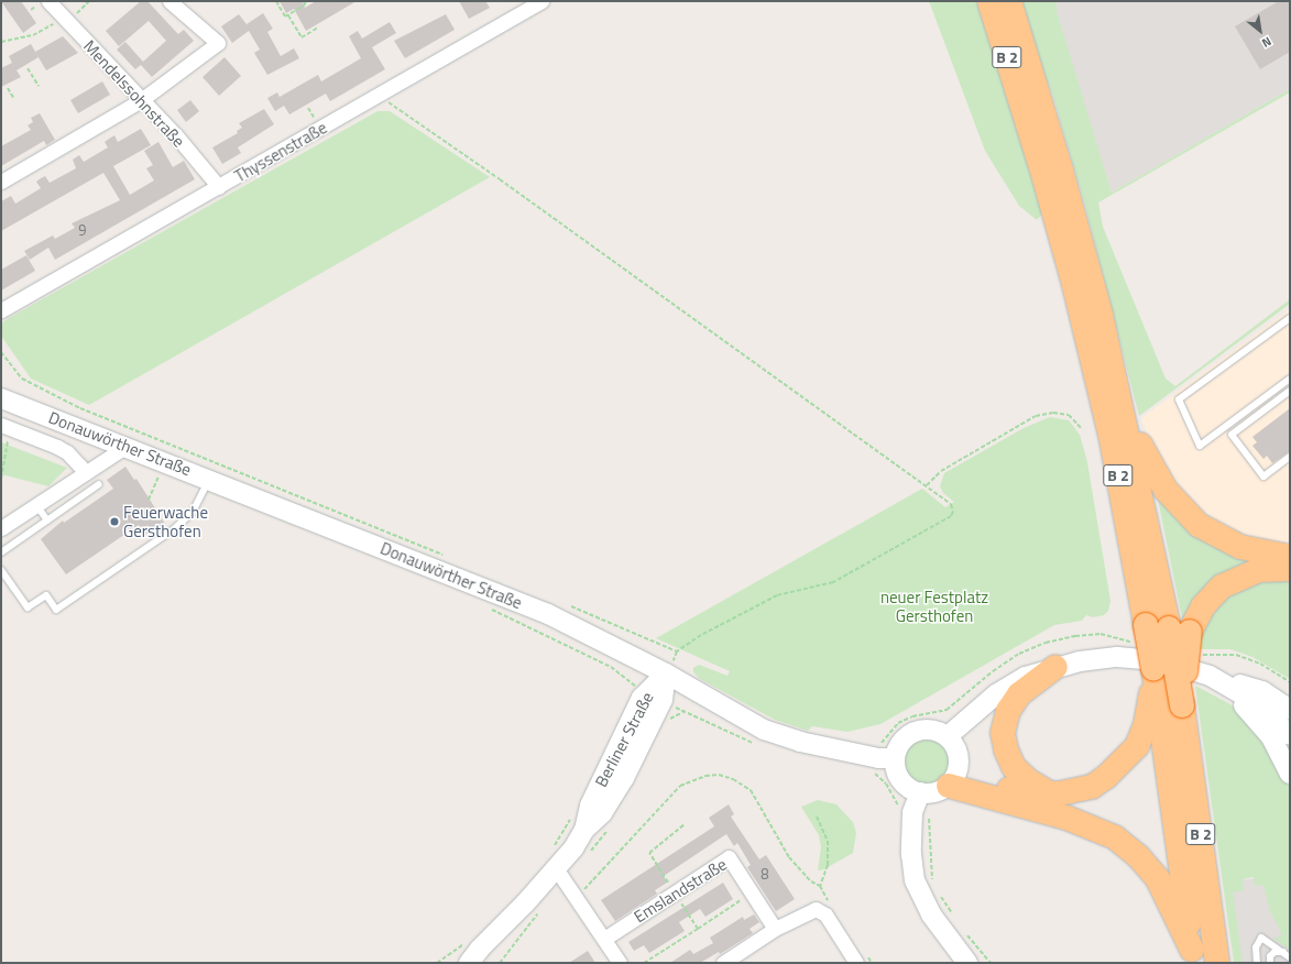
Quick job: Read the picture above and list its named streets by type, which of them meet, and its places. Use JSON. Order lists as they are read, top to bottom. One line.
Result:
{"streets":{"highway":["B 2"],"main road":["Donauwörther Straße","Berliner Straße"],"street":["Mendelssohnstraße","Thyssenstraße","Emslandstraße"]},"crossings":[["Mendelssohnstraße","Thyssenstraße"],["Donauwörther Straße","Berliner Straße"]],"parks":["neuer Festplatz Gersthofen"],"places":["Feuerwache Gersthofen"],"house_numbers":["9","8"],"north":"bottom right"}
